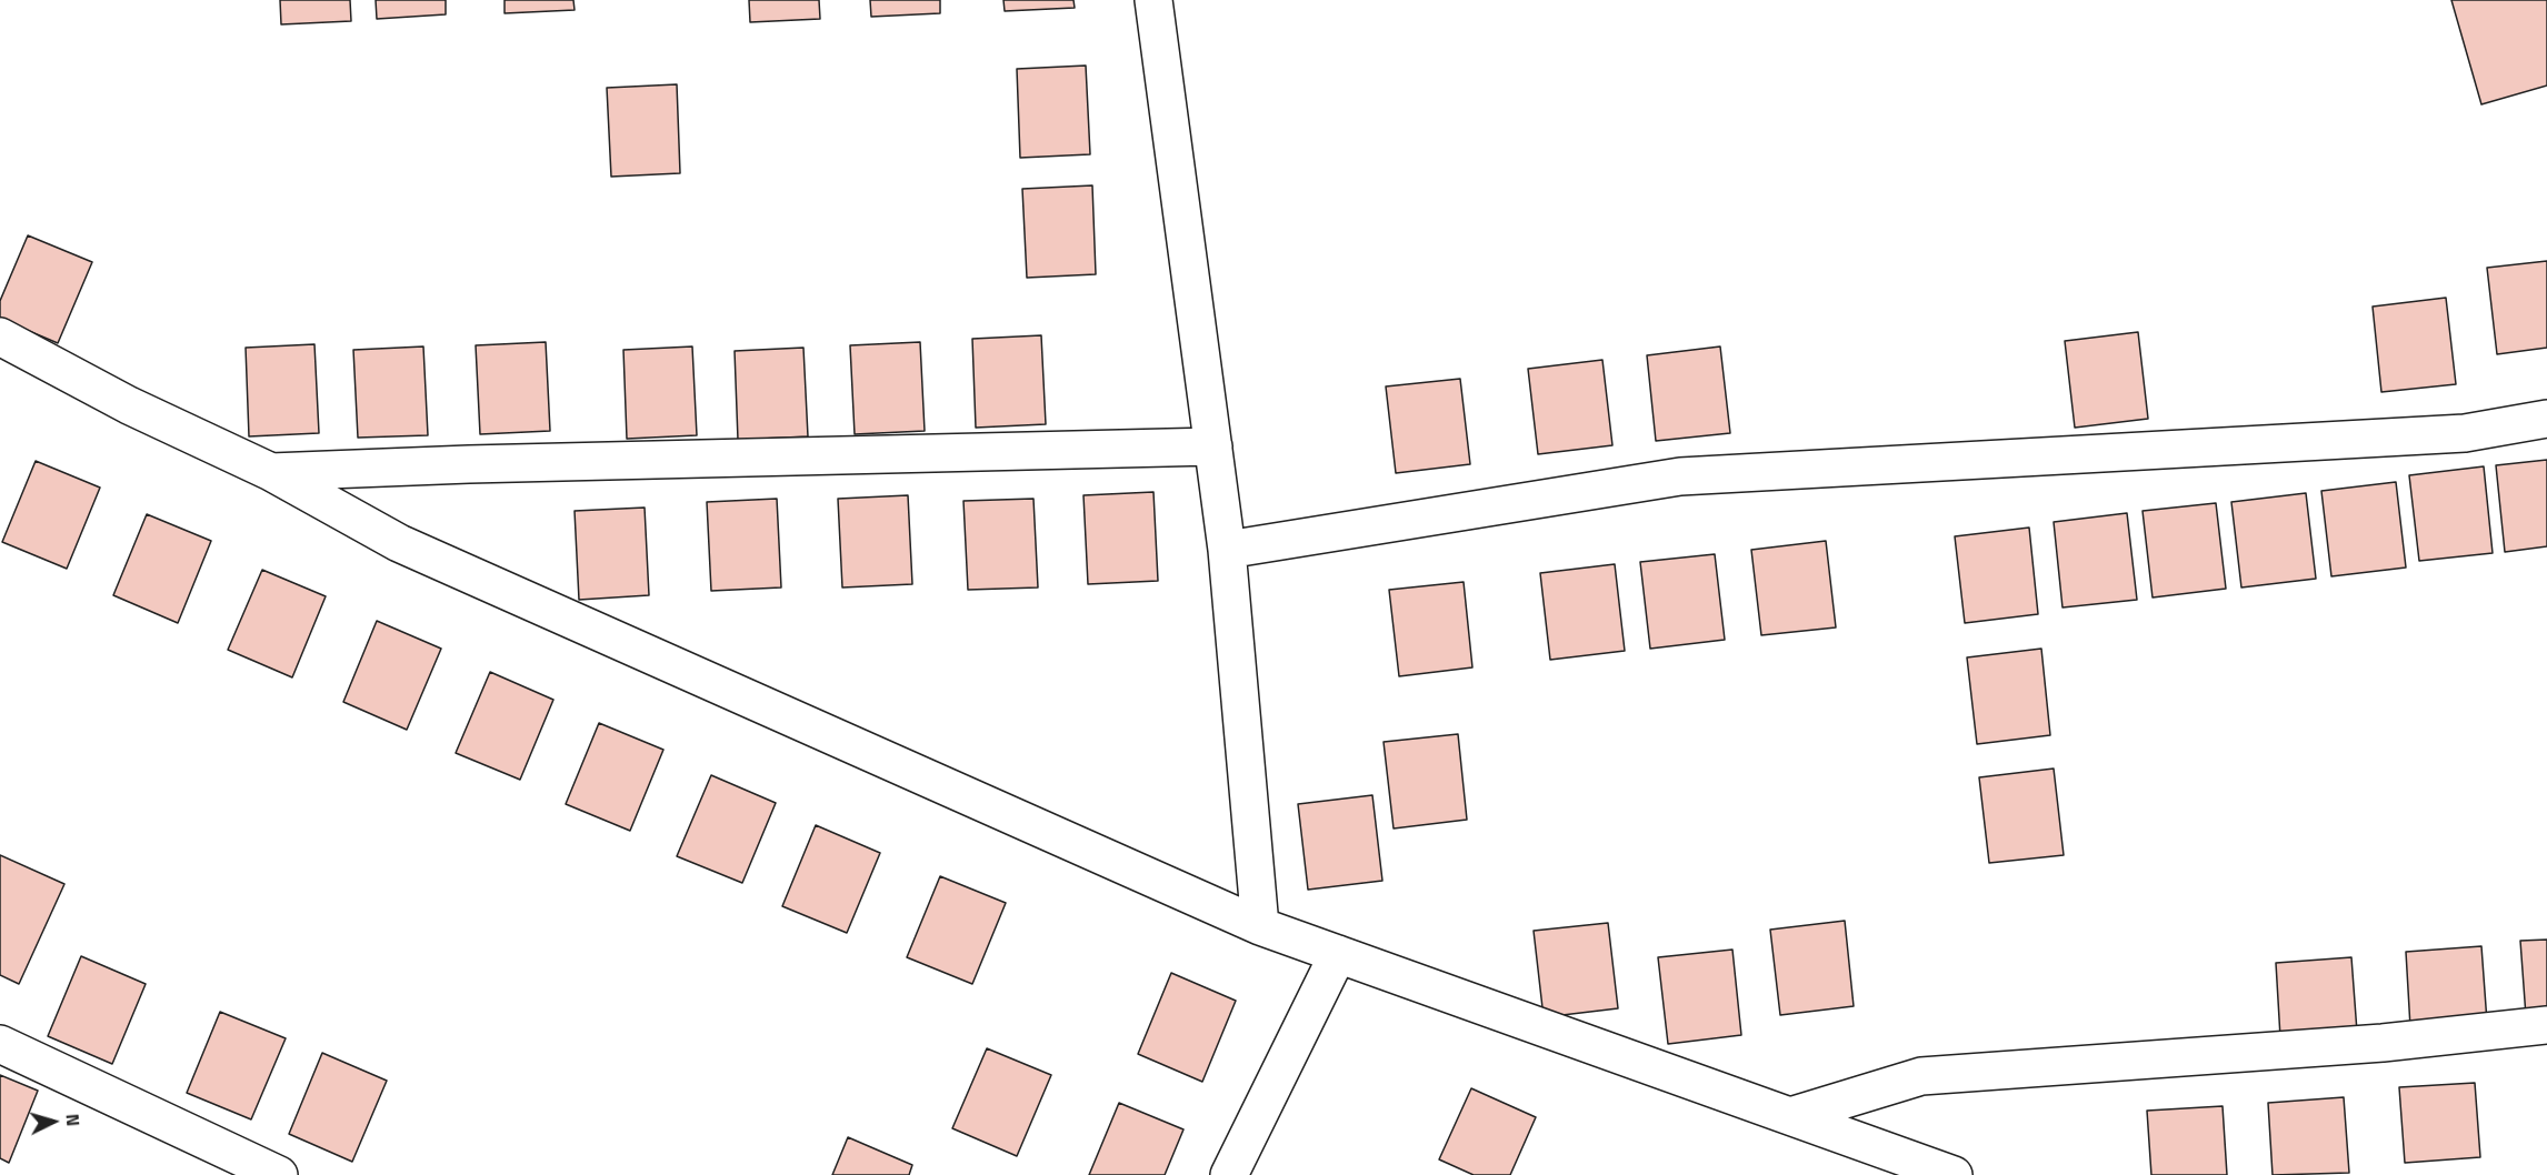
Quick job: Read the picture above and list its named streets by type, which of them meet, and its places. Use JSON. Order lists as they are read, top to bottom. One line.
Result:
{"north":"right"}
